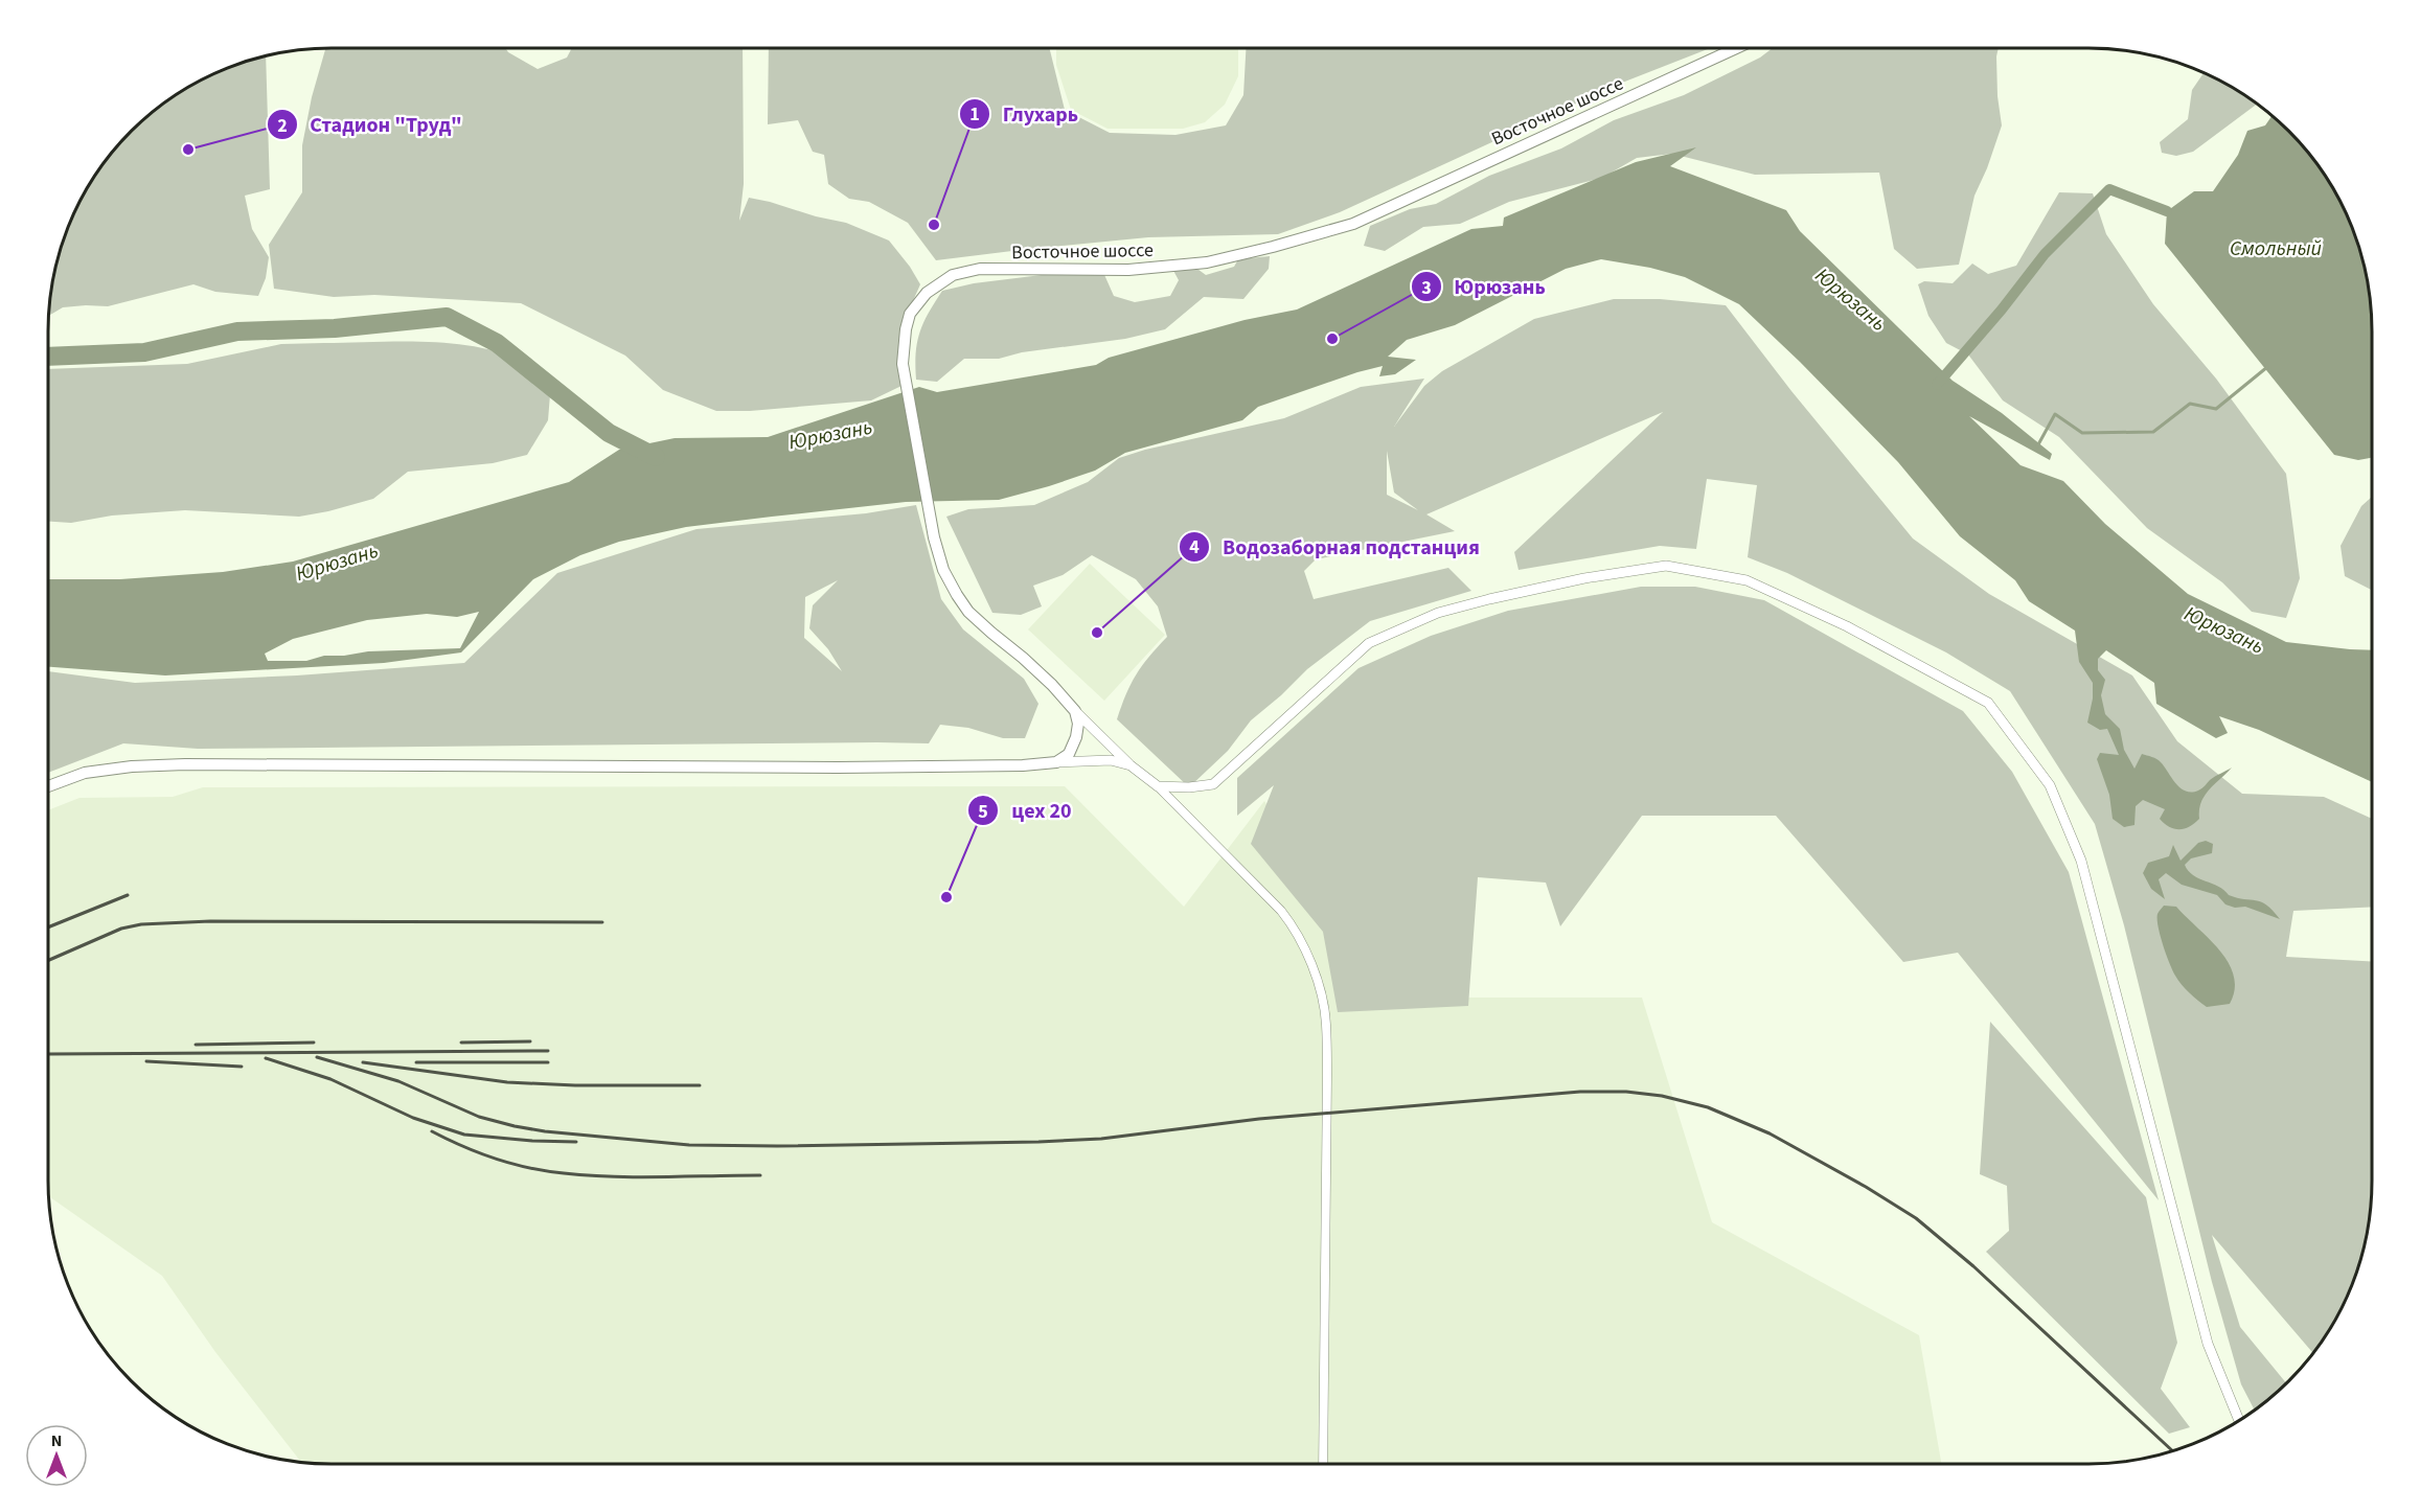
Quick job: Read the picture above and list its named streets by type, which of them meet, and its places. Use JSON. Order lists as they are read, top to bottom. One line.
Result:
{"streets":{"main road":["Восточное шоссе"]},"water":["Смольный","Юрюзань"],"places":["Стадион \"Труд\"","Глухарь","Юрюзань","Водозаборная подстанция","цех 20"],"north":"top"}
